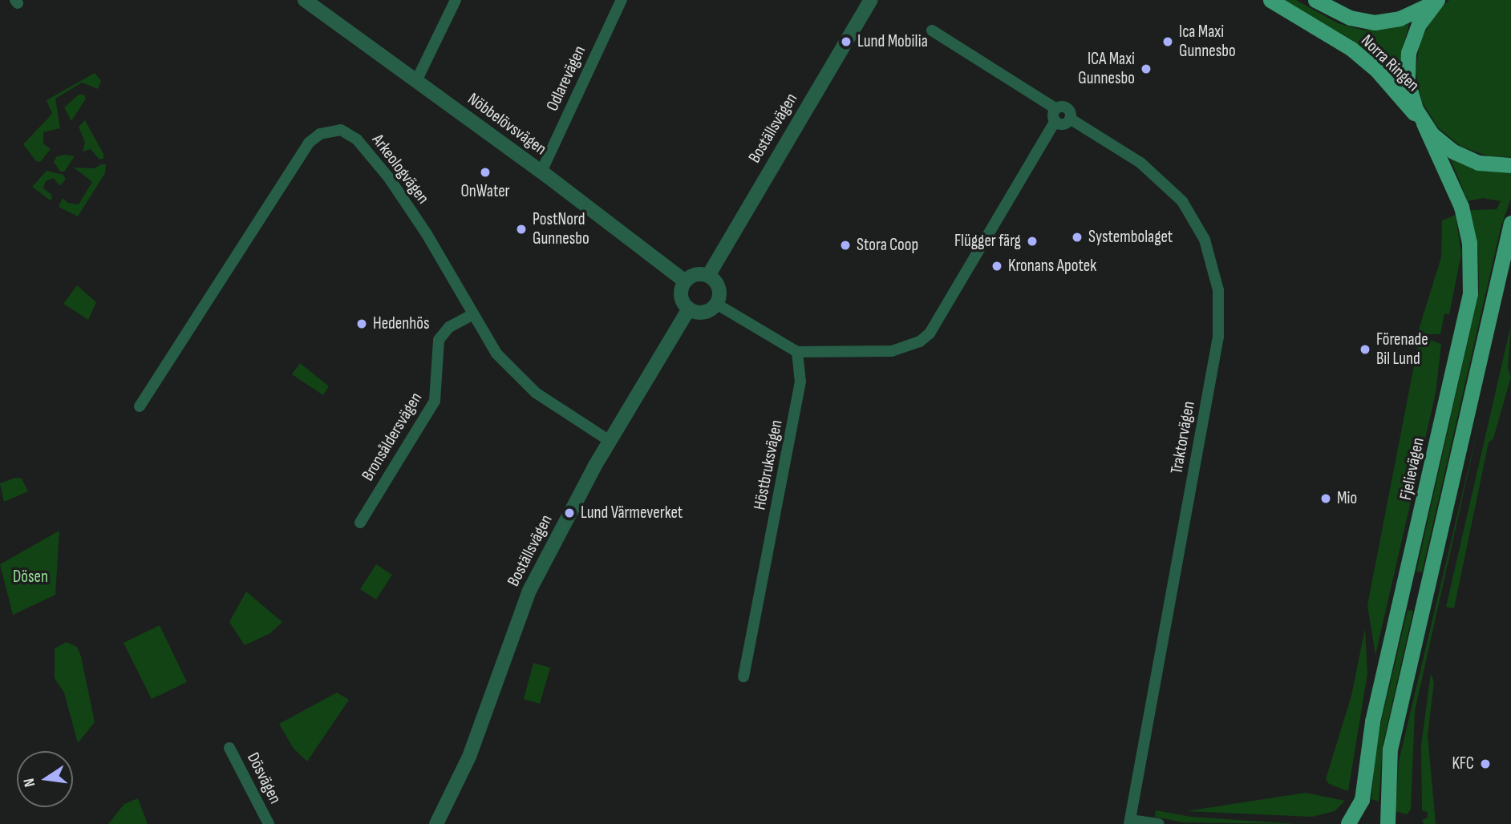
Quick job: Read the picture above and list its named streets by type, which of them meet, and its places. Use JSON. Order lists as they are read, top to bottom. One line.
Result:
{"streets":{"main road":["Norra Ringen","Fjelievägen"],"street":["Odlarevägen","Nöbbelövsvägen","Boställsvägen","Arkeologvägen","Bronsåldersvägen","Traktorvägen","Höstbruksvägen","Dösvägen"]},"crossings":[["Norra Ringen","Fjelievägen"],["Odlarevägen","Nöbbelövsvägen"],["Nöbbelövsvägen","Boställsvägen"],["Boställsvägen","Arkeologvägen"],["Arkeologvägen","Bronsåldersvägen"]],"parks":["Dösen"],"places":["Lund Mobilia","Ica Maxi Gunnesbo","ICA Maxi Gunnesbo","OnWater","PostNord Gunnesbo","Systembolaget","Flügger färg","Stora Coop","Kronans Apotek","Hedenhös","Förenade Bil Lund","Mio","Lund Värmeverket","KFC"],"north":"left"}
